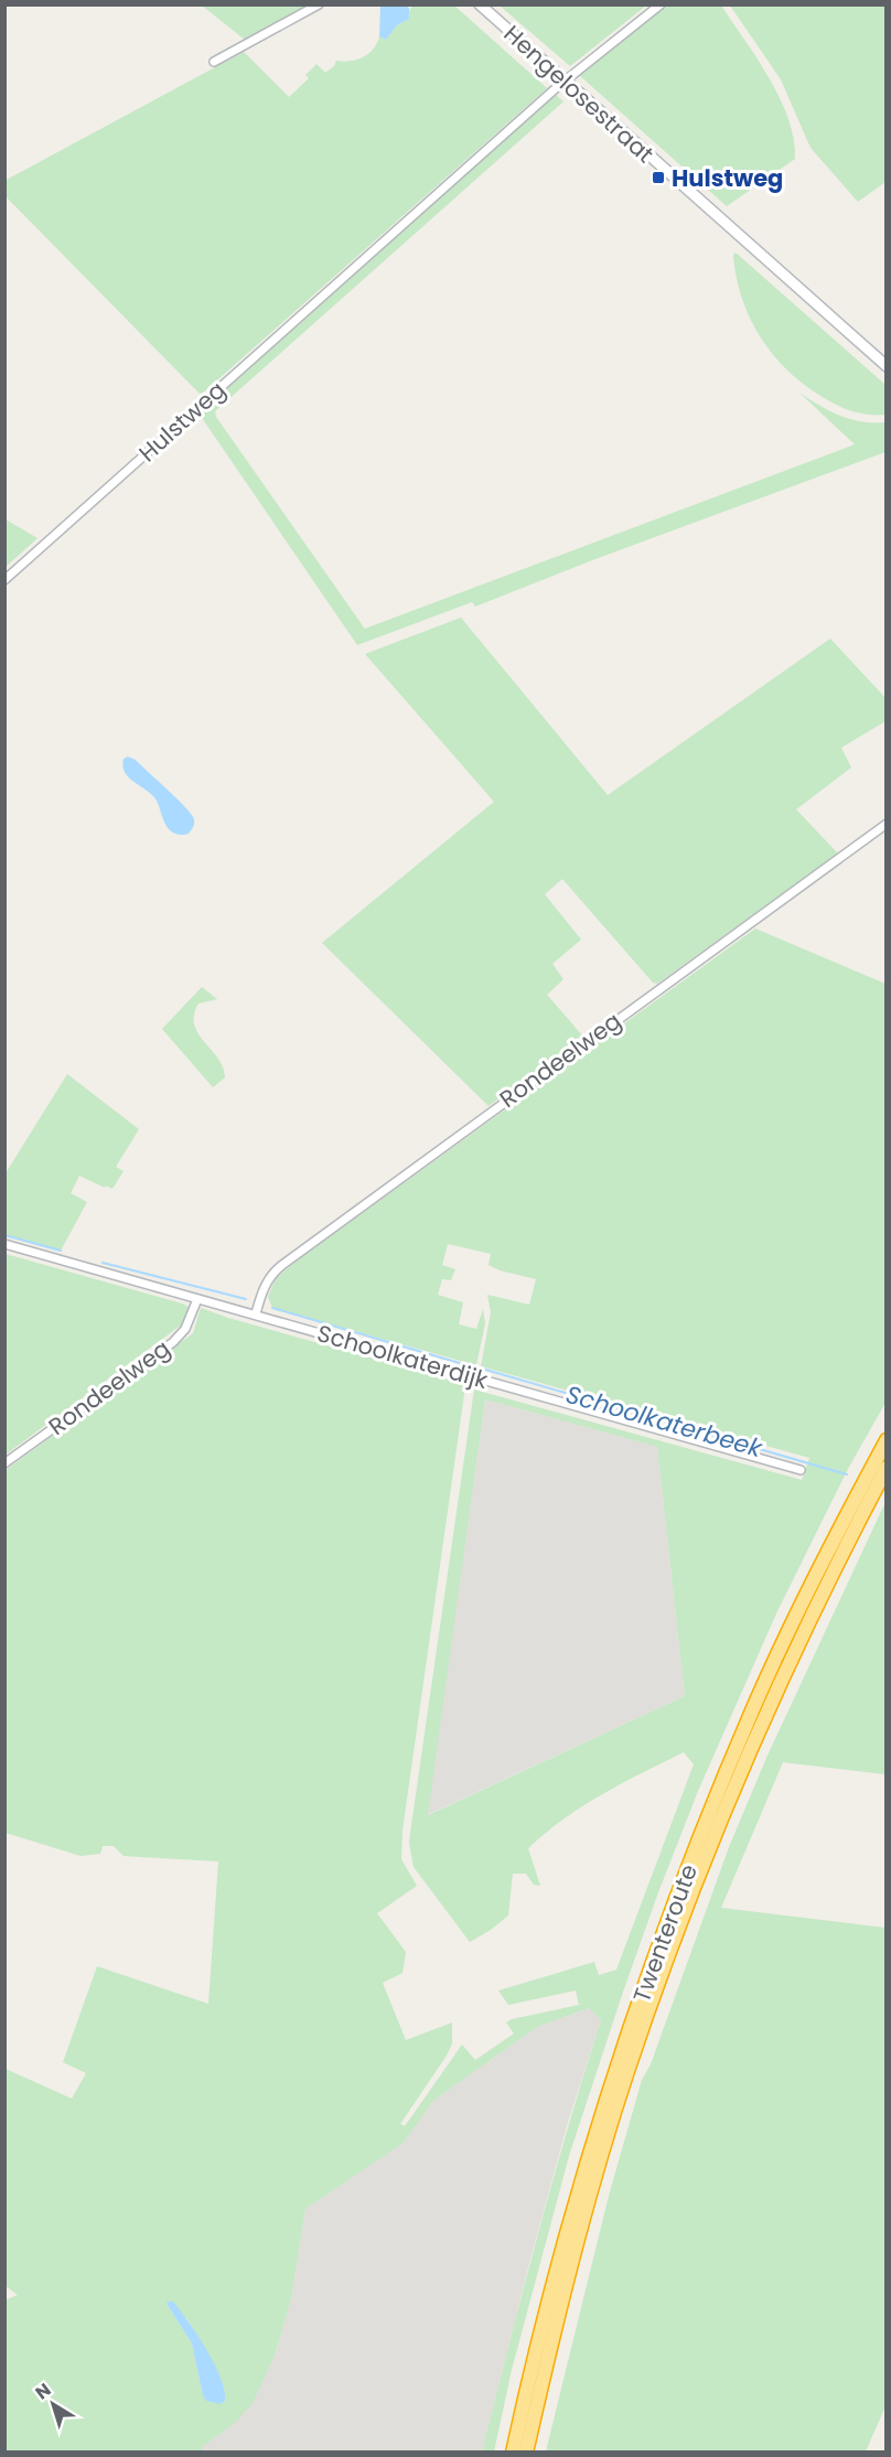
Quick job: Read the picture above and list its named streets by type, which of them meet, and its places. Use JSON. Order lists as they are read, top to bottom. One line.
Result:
{"streets":{"highway":["Twenteroute"],"main road":["Hengelosestraat"],"street":["Hulstweg","Rondeelweg","Schoolkaterdijk"]},"crossings":[["Hengelosestraat","Hulstweg"],["Rondeelweg","Schoolkaterdijk"]],"water":["Schoolkaterbeek"],"places":{"transit":["Hulstweg"]},"north":"top left"}
